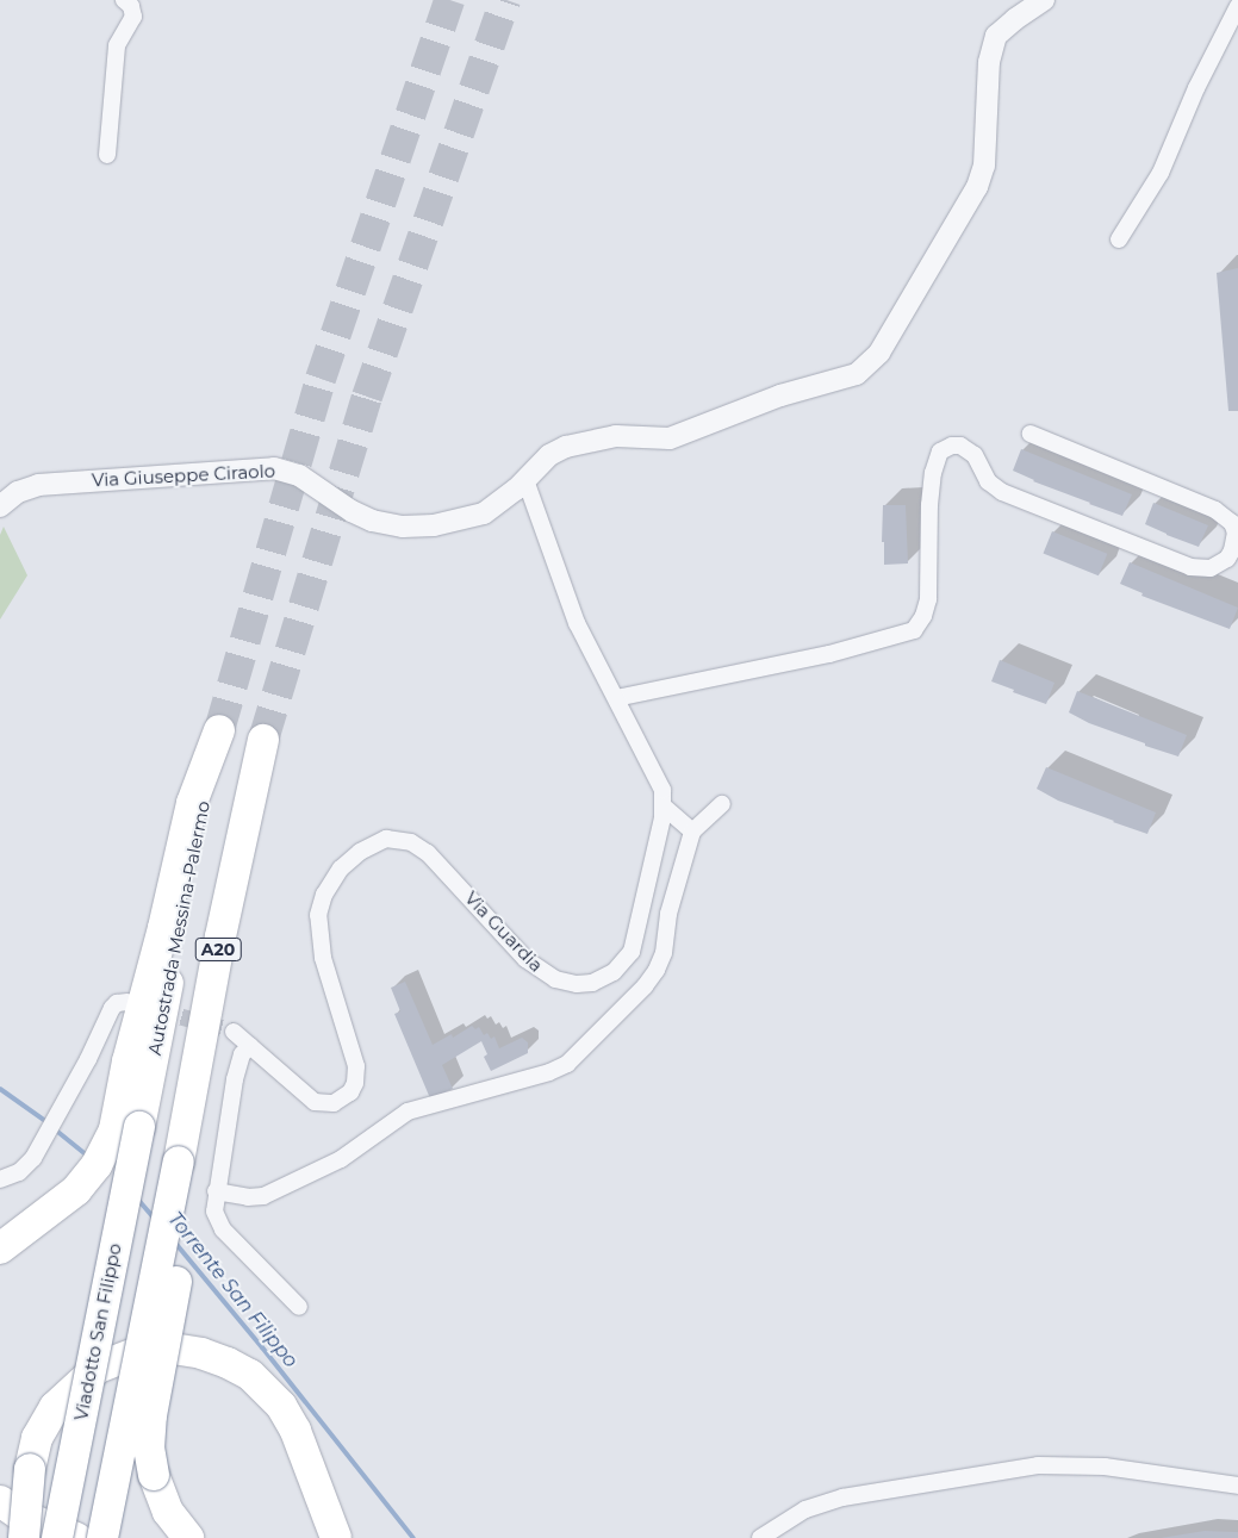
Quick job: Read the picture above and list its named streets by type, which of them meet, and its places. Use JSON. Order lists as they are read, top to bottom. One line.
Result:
{"streets":{"highway":["Autostrada Messina-Palermo","A20","Viadotto San Filippo"],"street":["Via Giuseppe Ciraolo","Via Guardia"]},"crossings":[["Via Giuseppe Ciraolo","Via Guardia"],["Autostrada Messina-Palermo","Viadotto San Filippo"]],"water":["Torrente San Filippo"]}
